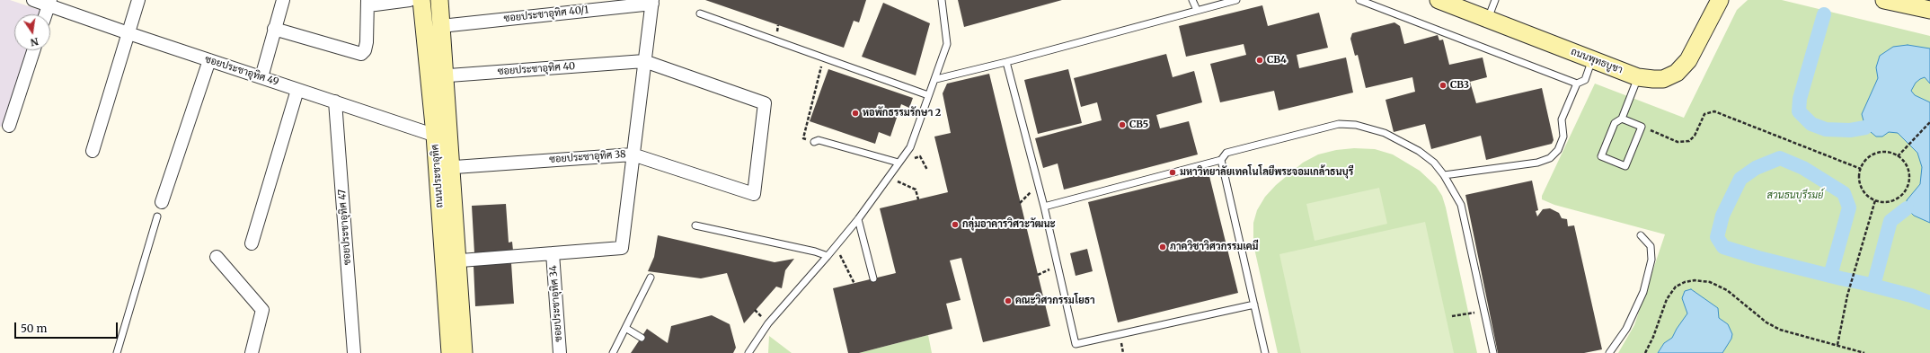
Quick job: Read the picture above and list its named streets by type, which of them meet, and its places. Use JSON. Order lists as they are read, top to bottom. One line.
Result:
{"streets":{"main road":["ถนนพุทธบูชา","ถนนประชาอุทิศ"],"street":["ซอยประชาอุทิศ 40/1","ซอยประชาอุทิศ 40","ซอยประชาอุทิศ 49","ซอยประชาอุทิศ 38","ซอยประชาอุทิศ 47","ซอยประชาอุทิศ 34"]},"crossings":[["ซอยประชาอุทิศ 40/1","ถนนประชาอุทิศ"],["ซอยประชาอุทิศ 40","ซอยประชาอุทิศ 38"],["ซอยประชาอุทิศ 40","ถนนประชาอุทิศ"],["ซอยประชาอุทิศ 49","ถนนประชาอุทิศ"],["ซอยประชาอุทิศ 49","ซอยประชาอุทิศ 47"],["ซอยประชาอุทิศ 38","ถนนประชาอุทิศ"]],"parks":["สวนธนบุรีรมย์"],"places":["CB4","CB3","หอพักธรรมรักษา 2","CB5","มหาวิทยาลัยเทคโนโลยีพระจอมเกล้าธนบุรี","กลุ่มอาคารวิศวะวัฒนะ","ภาควิชาวิศวกรรมเคมี","คณะวิศวกรรมโยธา"],"scale_bar":"50 m","north":"bottom"}
